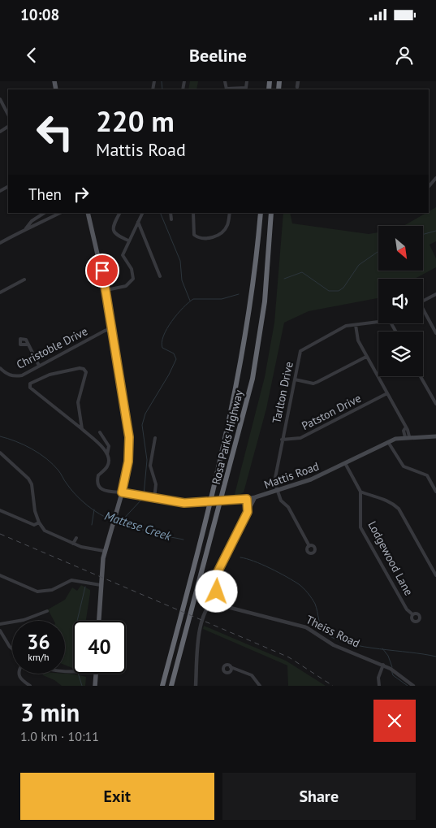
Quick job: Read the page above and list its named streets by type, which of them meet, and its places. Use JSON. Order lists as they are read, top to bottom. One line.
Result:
{"streets":{"highway":["Rosa Parks Highway"],"main road":["Mattis Road"],"street":["Christoble Drive","Tarlton Drive","Patston Drive","Lodgewood Lane","Theiss Road"]},"crossings":[["Tarlton Drive","Patston Drive"],["Tarlton Drive","Mattis Road"],["Mattis Road","Lodgewood Lane"]],"water":["Mattese Creek"],"north":"bottom right","page":{"status":"10:08","header":"Beeline","turn":["220 m","Mattis Road"],"then":"Then","speed":"36 km/h","limit":"40","heading":["3 min","1.0 km · 10:11"],"buttons":["Exit","Share"]}}
